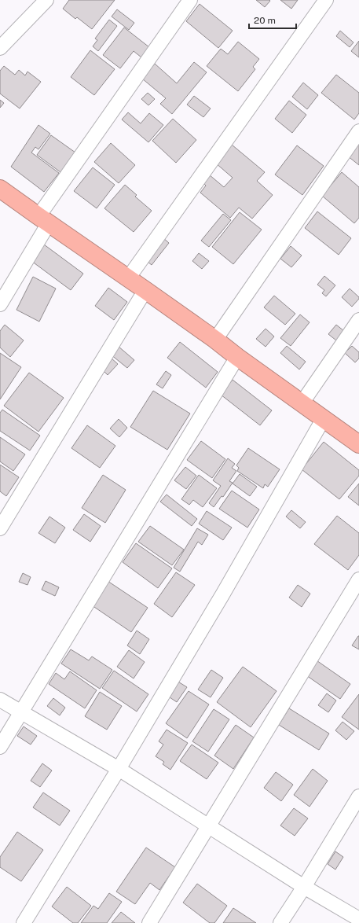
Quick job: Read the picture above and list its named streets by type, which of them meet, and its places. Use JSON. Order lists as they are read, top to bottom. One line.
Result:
{"scale_bar":"20 m"}
